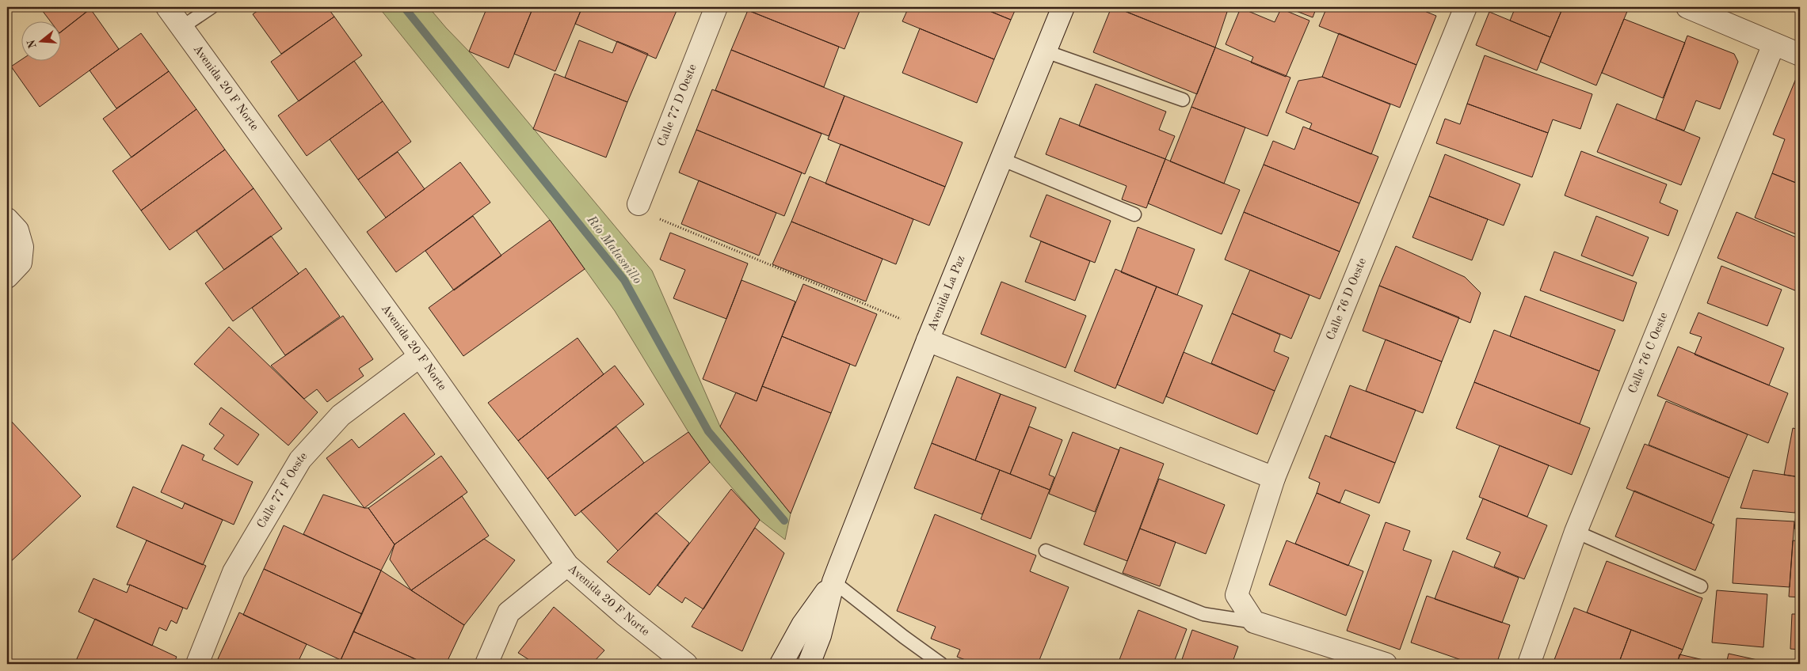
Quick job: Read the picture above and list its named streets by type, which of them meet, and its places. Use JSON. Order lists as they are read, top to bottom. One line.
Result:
{"streets":{"street":["Avenida 20 F Norte","Calle 77 D Oeste","Avenida La Paz","Calle 76 D Oeste","Calle 76 C Oeste","Calle 77 F Oeste"]},"crossings":[["Avenida 20 F Norte","Calle 77 F Oeste"]],"water":["Río Matasnillo"],"north":"left"}
